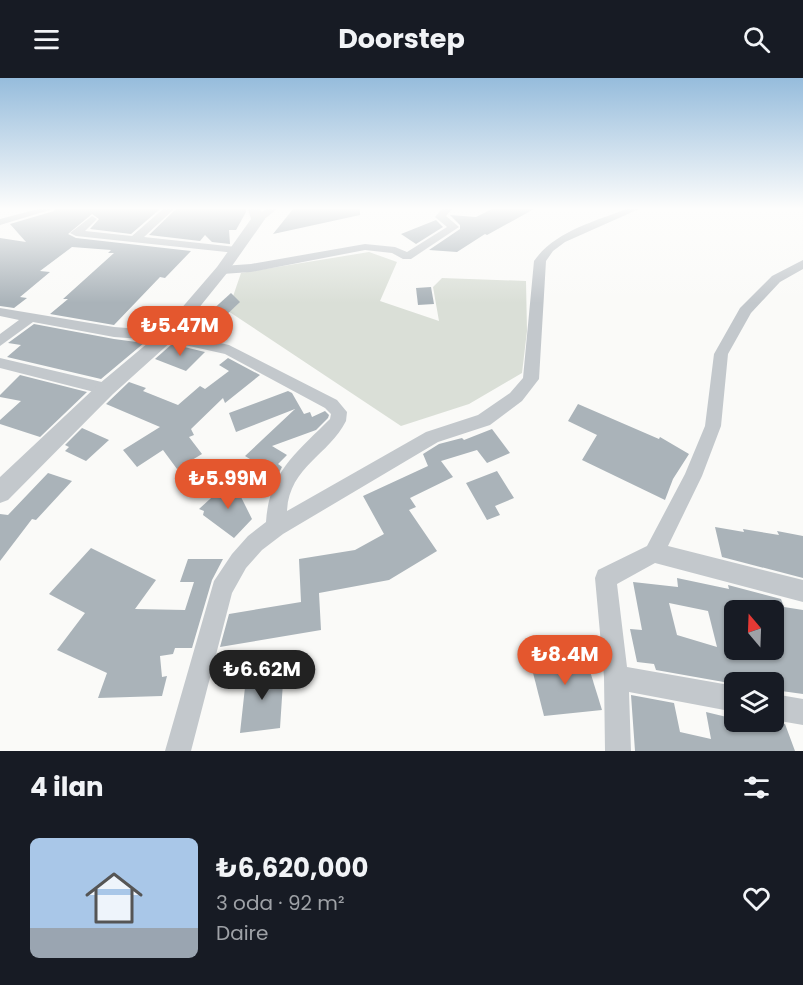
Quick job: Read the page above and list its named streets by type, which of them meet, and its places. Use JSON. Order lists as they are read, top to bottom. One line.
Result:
{"north":"top","page":{"header":"Doorstep","price":["₺5.47M","₺5.99M","₺8.4M","₺6.62M"],"heading":"4 ilan","list":[{"name":"₺6,620,000","note":"3 oda · 92 m² · Daire"}]}}
